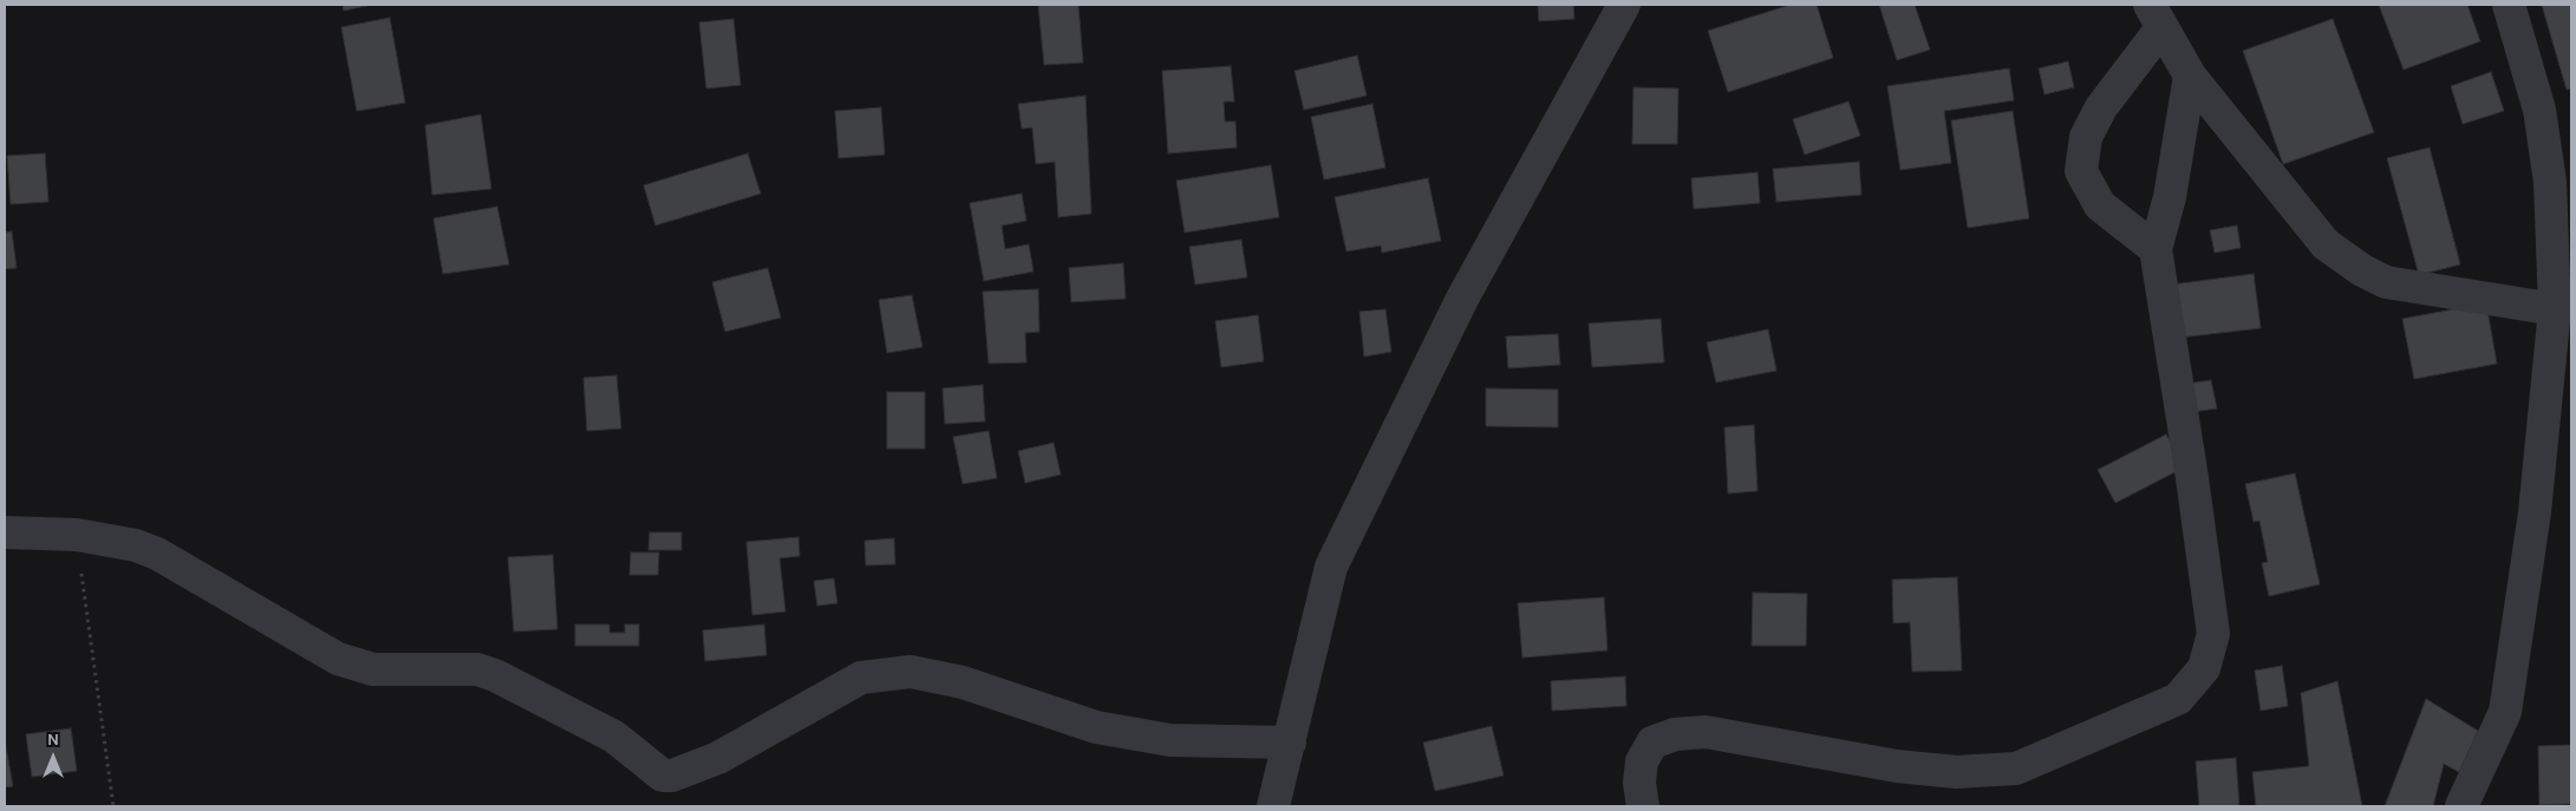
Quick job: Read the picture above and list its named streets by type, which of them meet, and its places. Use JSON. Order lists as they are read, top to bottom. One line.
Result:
{"north":"top"}
